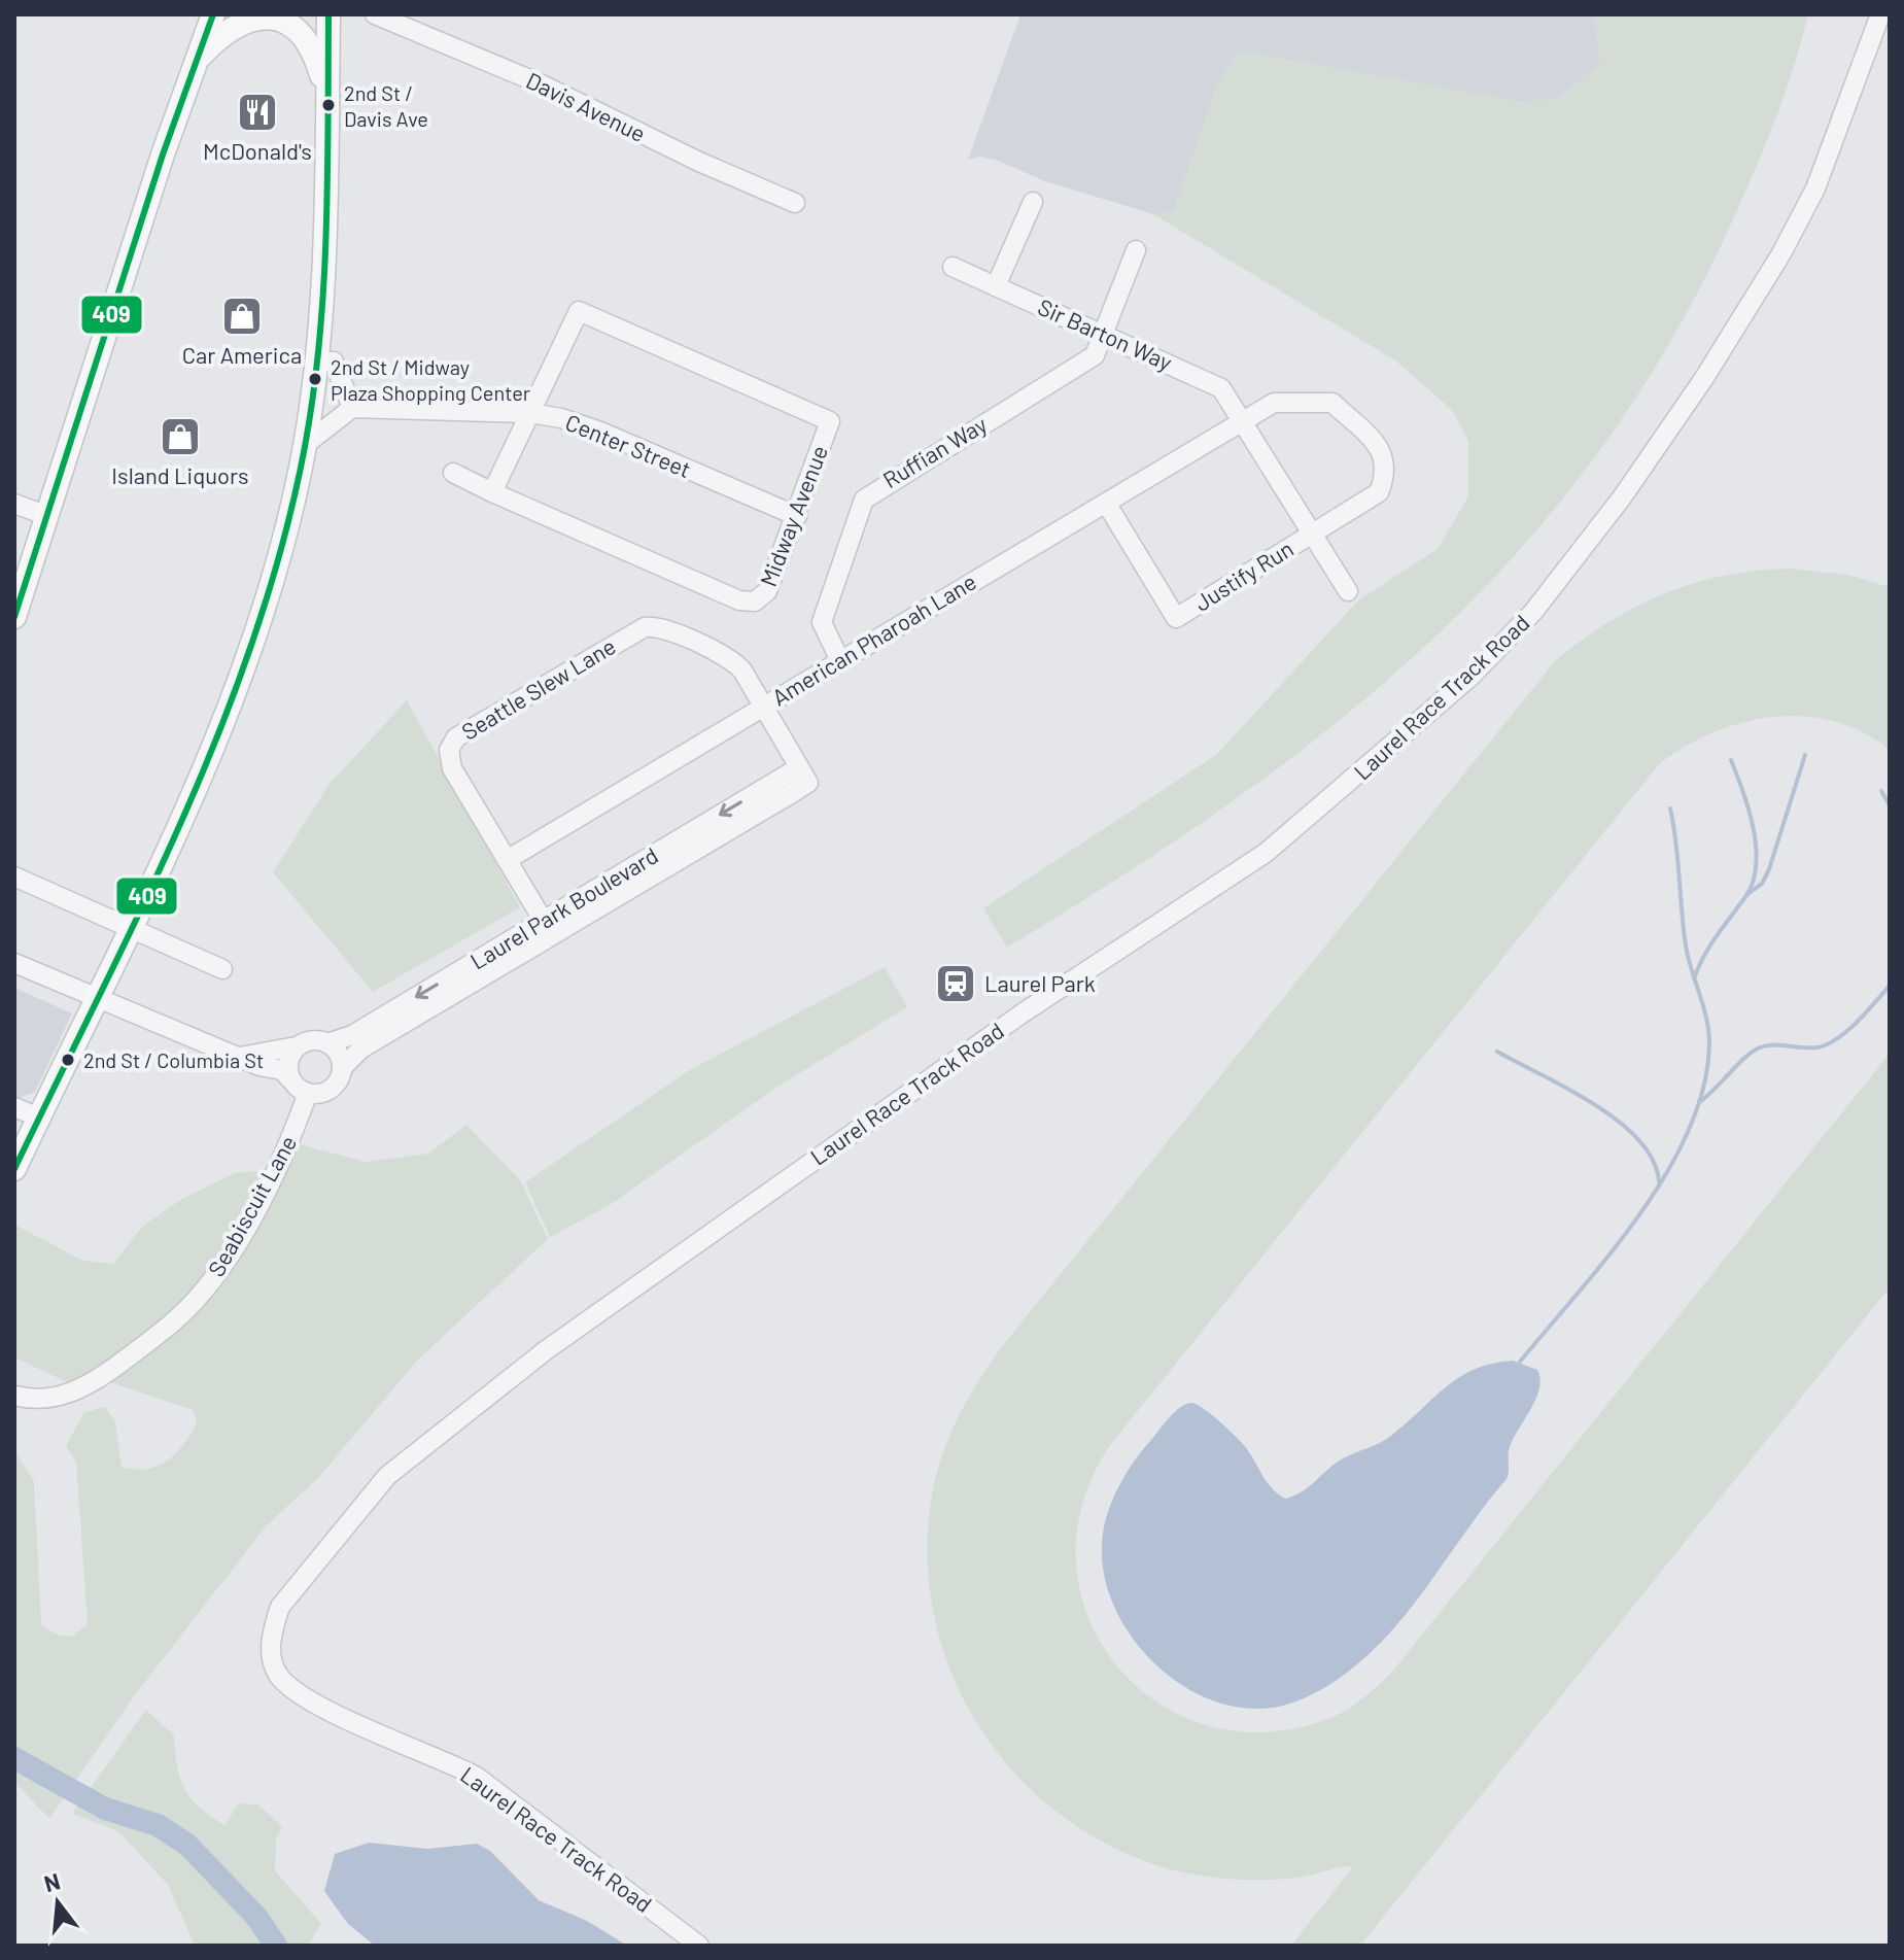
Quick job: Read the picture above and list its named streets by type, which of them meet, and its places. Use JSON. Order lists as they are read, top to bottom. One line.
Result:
{"streets":{"street":["Davis Avenue","Sir Barton Way","Center Street","Ruffian Way","Midway Avenue","Justify Run","American Pharoah Lane","Seattle Slew Lane","Laurel Race Track Road","Laurel Park Boulevard","Seabiscuit Lane"]},"crossings":[["Sir Barton Way","Ruffian Way"],["Sir Barton Way","Justify Run"],["Sir Barton Way","American Pharoah Lane"],["Center Street","Midway Avenue"],["Ruffian Way","American Pharoah Lane"],["Justify Run","American Pharoah Lane"],["American Pharoah Lane","Seattle Slew Lane"],["American Pharoah Lane","Laurel Park Boulevard"],["Seattle Slew Lane","Laurel Park Boulevard"],["Laurel Park Boulevard","Seabiscuit Lane"]],"places":{"other":["2nd St / Davis Ave","2nd St / Midway Plaza Shopping Center","2nd St / Columbia St"],"restaurant":["McDonald's"],"shop":["Car America","Island Liquors"],"station":["Laurel Park"]},"lines":["transit line 409"],"north":"top"}
